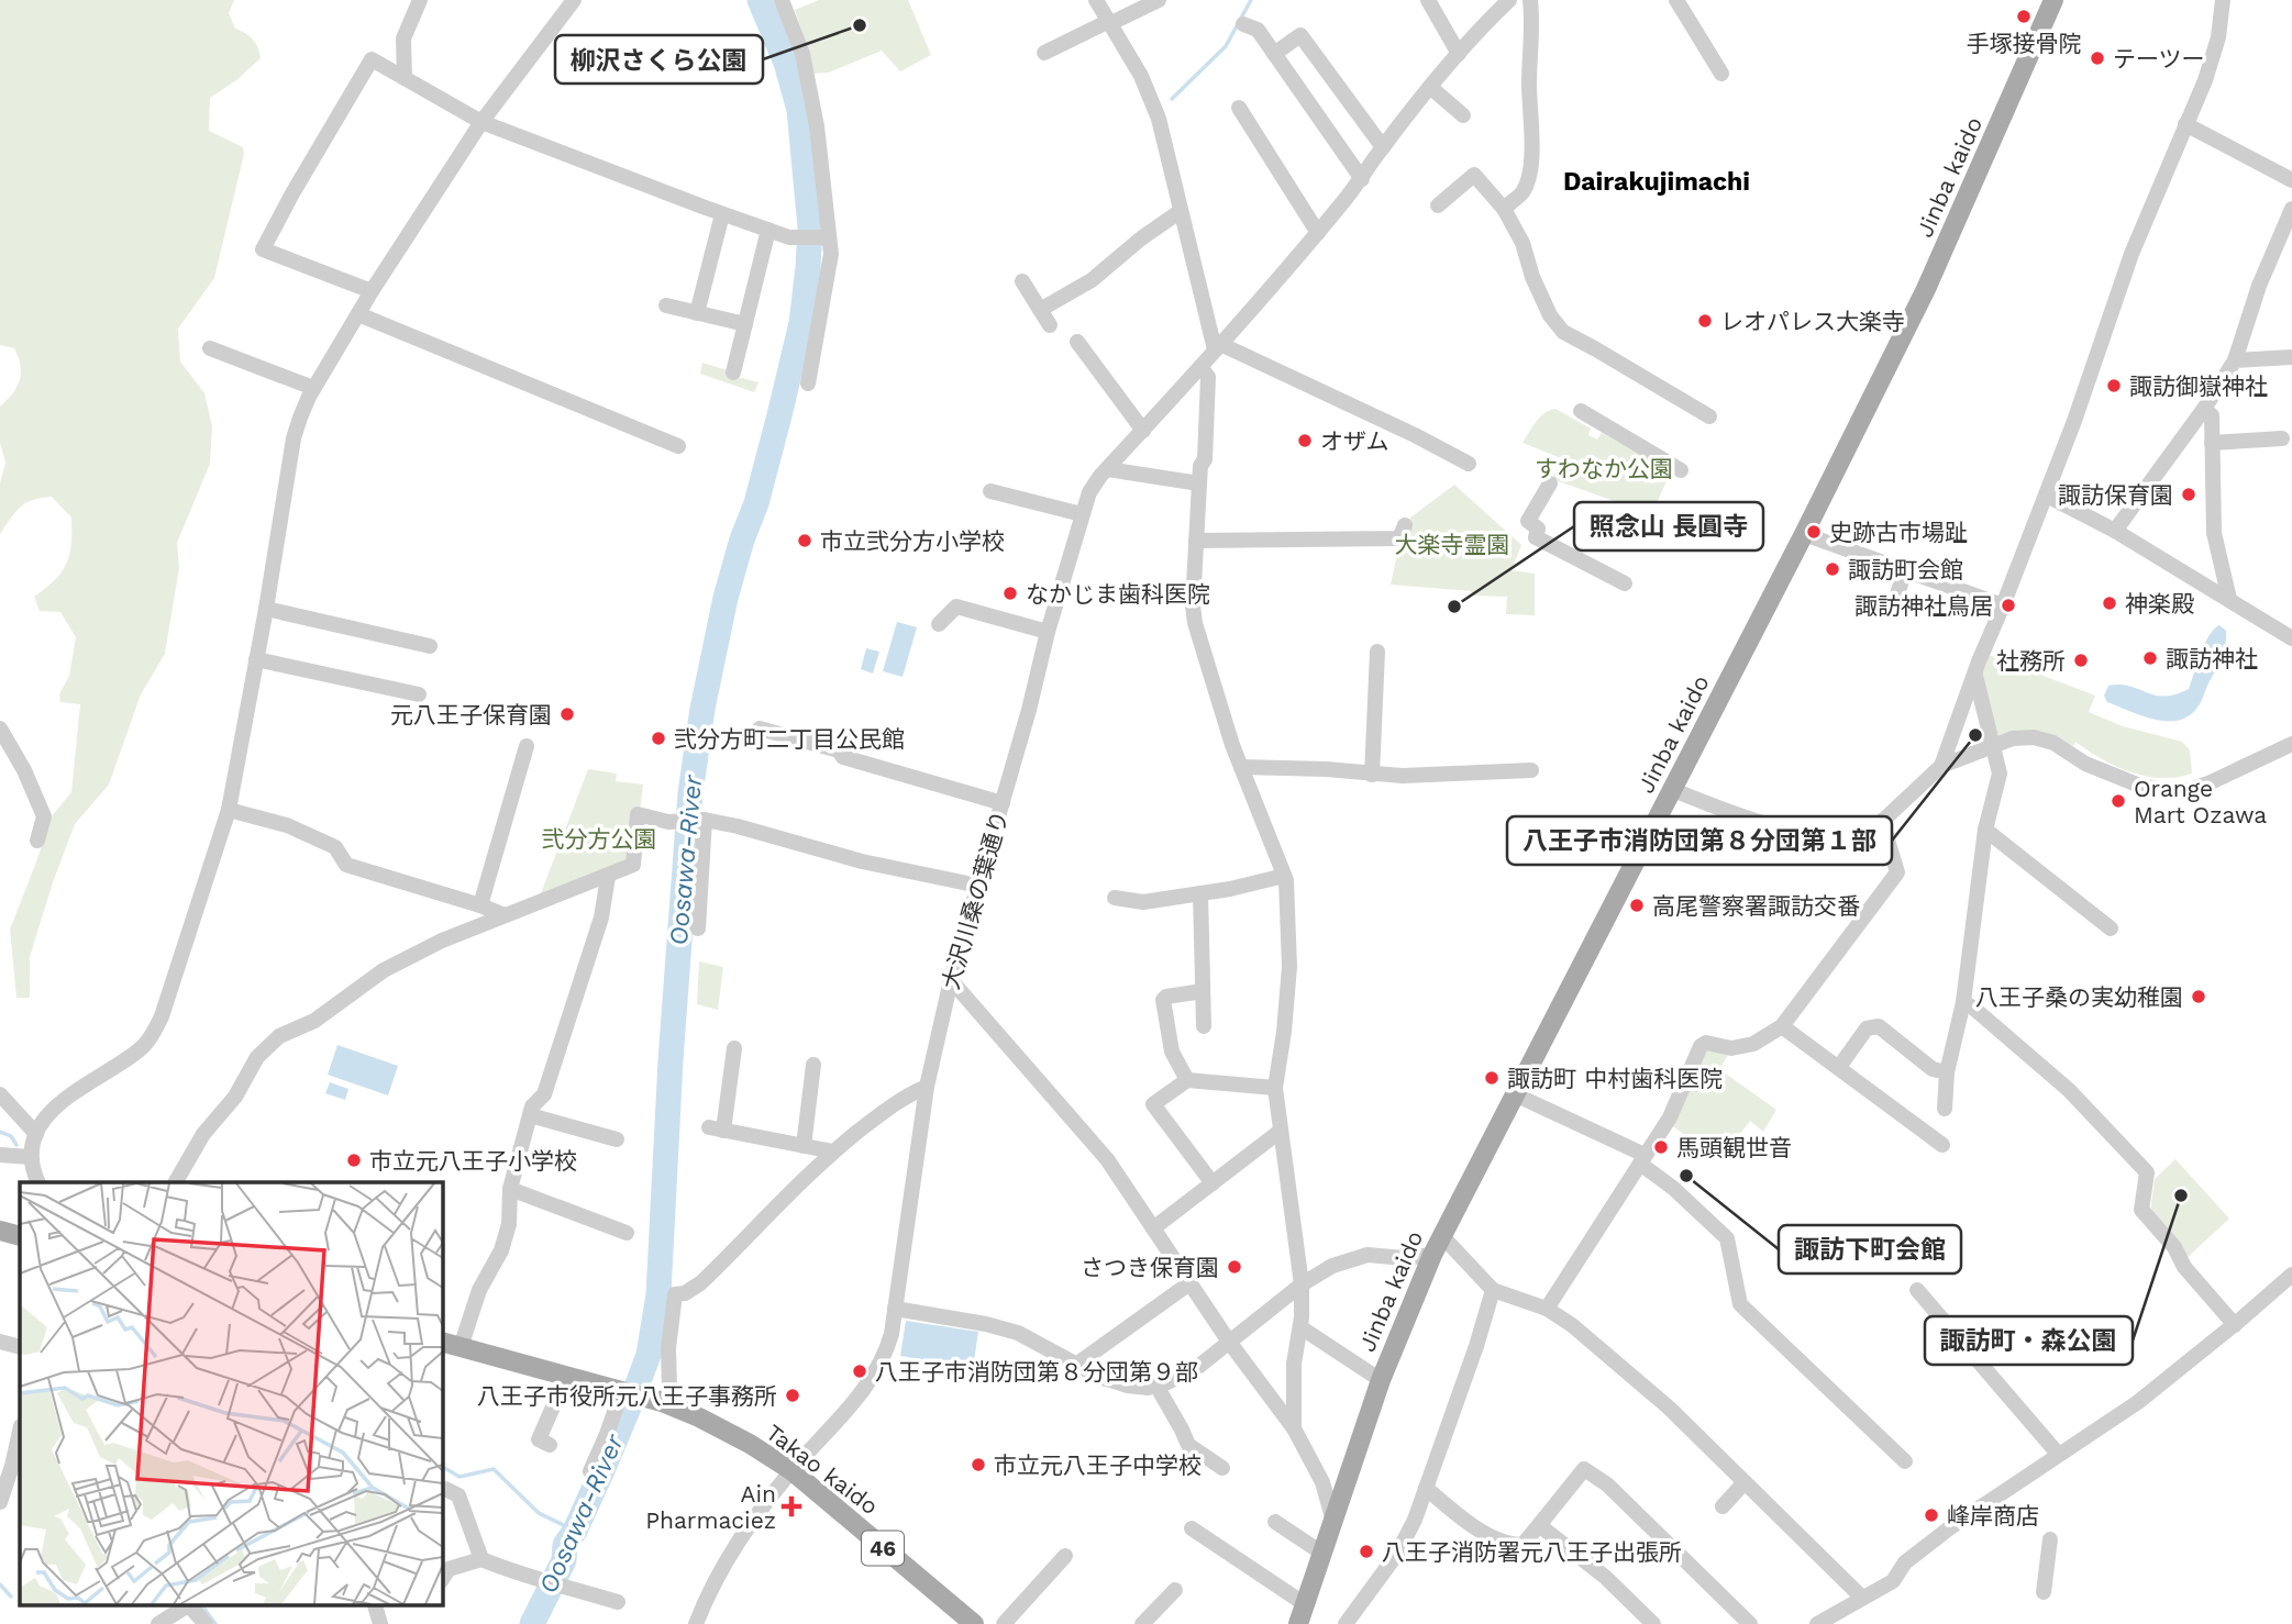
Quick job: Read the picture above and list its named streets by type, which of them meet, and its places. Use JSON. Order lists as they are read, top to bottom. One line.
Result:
{"streets":{"main road":["Jinba kaido","Takao kaido","46"],"street":["大沢川桑の葉通り"]},"crossings":[["大沢川桑の葉通り","Takao kaido"]],"districts":["Dairakujimachi"],"water":["Oosawa-River"],"parks":["すわなか公園","大楽寺霊園","弐分方公園"],"places":{"other":["手塚接骨院","柳沢さくら公園","テーツー","レオパレス大楽寺","諏訪御嶽神社","オザム","諏訪保育園","史跡古市場趾","市立弐分方小学校","諏訪町会館","なかじま歯科医院","神楽殿","諏訪神社鳥居","照念山 長圓寺","諏訪神社","社務所","元八王子保育園","八王子市消防団第８分団第１部","弐分方町二丁目公民館","Orange Mart Ozawa","高尾警察署諏訪交番","八王子桑の実幼稚園","諏訪町 中村歯科医院","馬頭観世音","市立元八王子小学校","諏訪下町会館","諏訪町・森公園","さつき保育園","八王子市消防団第８分団第９部","八王子市役所元八王子事務所","市立元八王子中学校","峰岸商店","八王子消防署元八王子出張所"],"health":["Ain Pharmaciez"]}}
